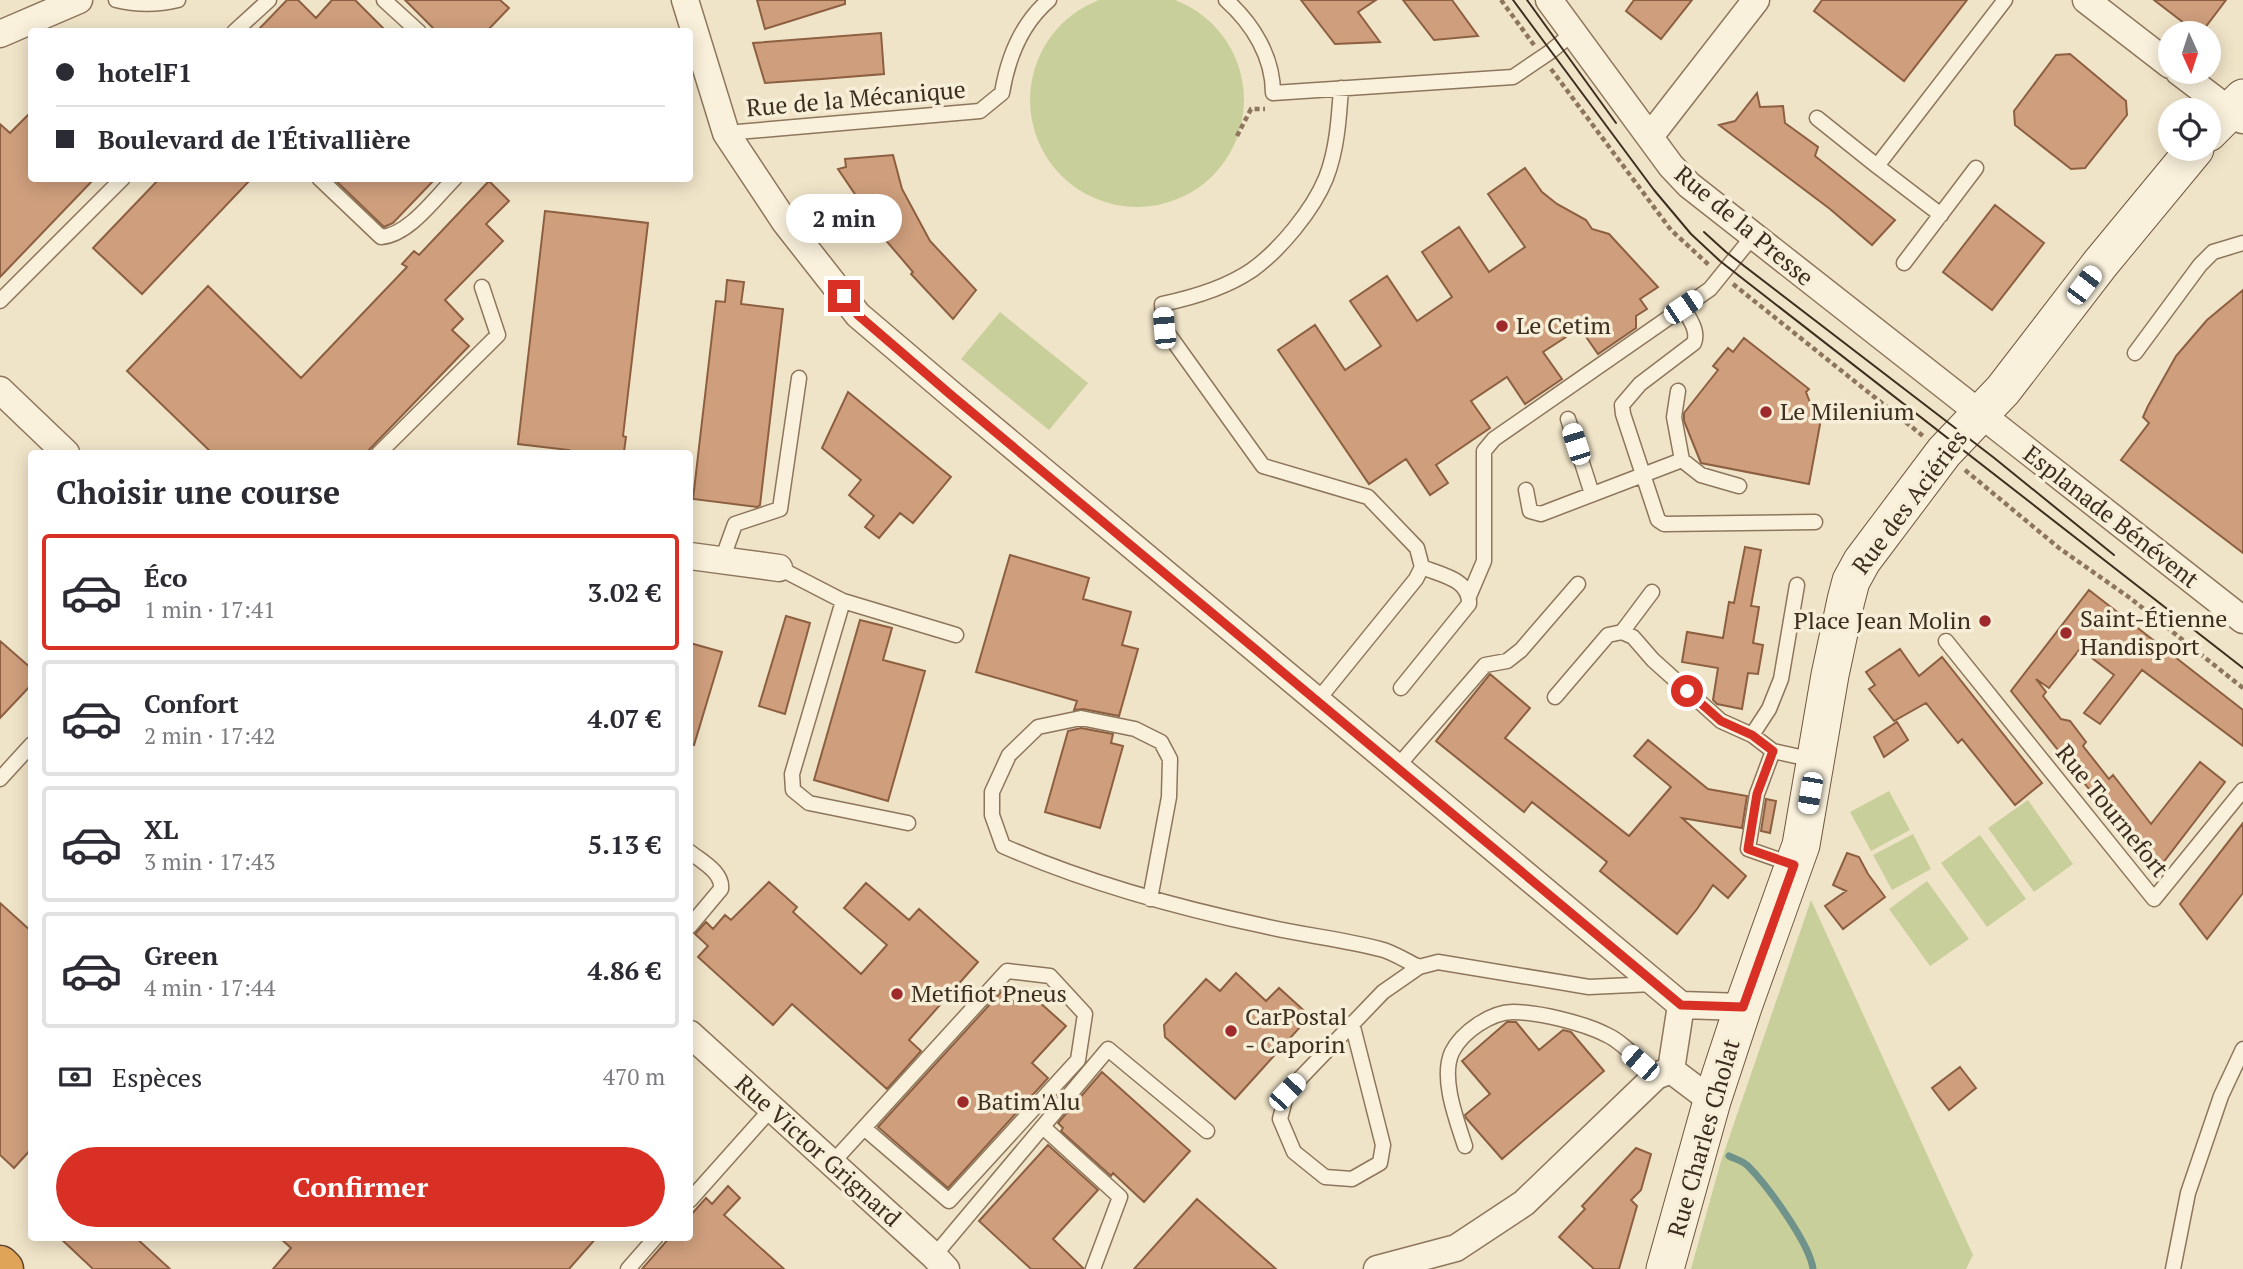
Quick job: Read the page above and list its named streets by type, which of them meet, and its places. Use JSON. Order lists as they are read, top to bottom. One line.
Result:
{"streets":{"street":["Rue de la Presse","Rue des Aciéries","Esplanade Bénévent","Rue Charles Cholat","Rue Victor Grignard"],"lane":["Rue de la Mécanique","Rue Tournefort"]},"crossings":[["Rue de la Presse","Rue des Aciéries"],["Rue de la Presse","Esplanade Bénévent"],["Rue des Aciéries","Esplanade Bénévent"],["Rue des Aciéries","Rue Charles Cholat"]],"places":["Le Cetim","Le Milenium","Place Jean Molin","Saint-Étienne Handisport","Metifiot Pneus","CarPostal - Caporin","Batim'Alu"],"north":"bottom","page":{"banner":["hotelF1","Boulevard de l'Étivallière"],"bubble":"2 min","heading":"Choisir une course","list":[{"name":"Éco","note":"1 min · 17:41","value":"3.02 €"},{"name":"Confort","note":"2 min · 17:42","value":"4.07 €"},{"name":"XL","note":"3 min · 17:43","value":"5.13 €"},{"name":"Green","note":"4 min · 17:44","value":"4.86 €"}],"pay":["Espèces","470 m"],"buttons":"Confirmer"}}
